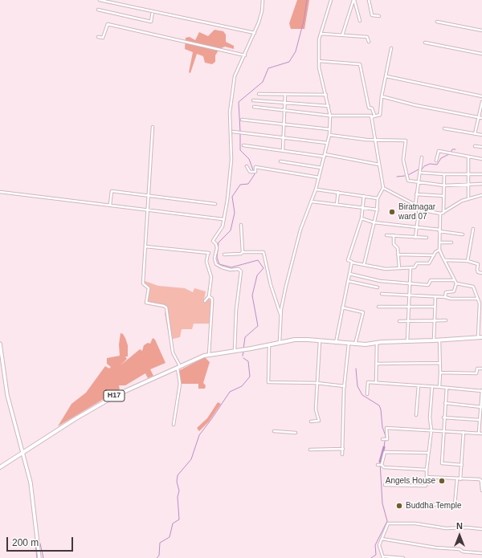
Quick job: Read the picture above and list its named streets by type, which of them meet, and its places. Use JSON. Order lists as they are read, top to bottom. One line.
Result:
{"streets":{"main road":["H17"]},"places":["Biratnagar ward 07","Angels House","Buddha Temple"],"scale_bar":"200 m","north":"top"}
